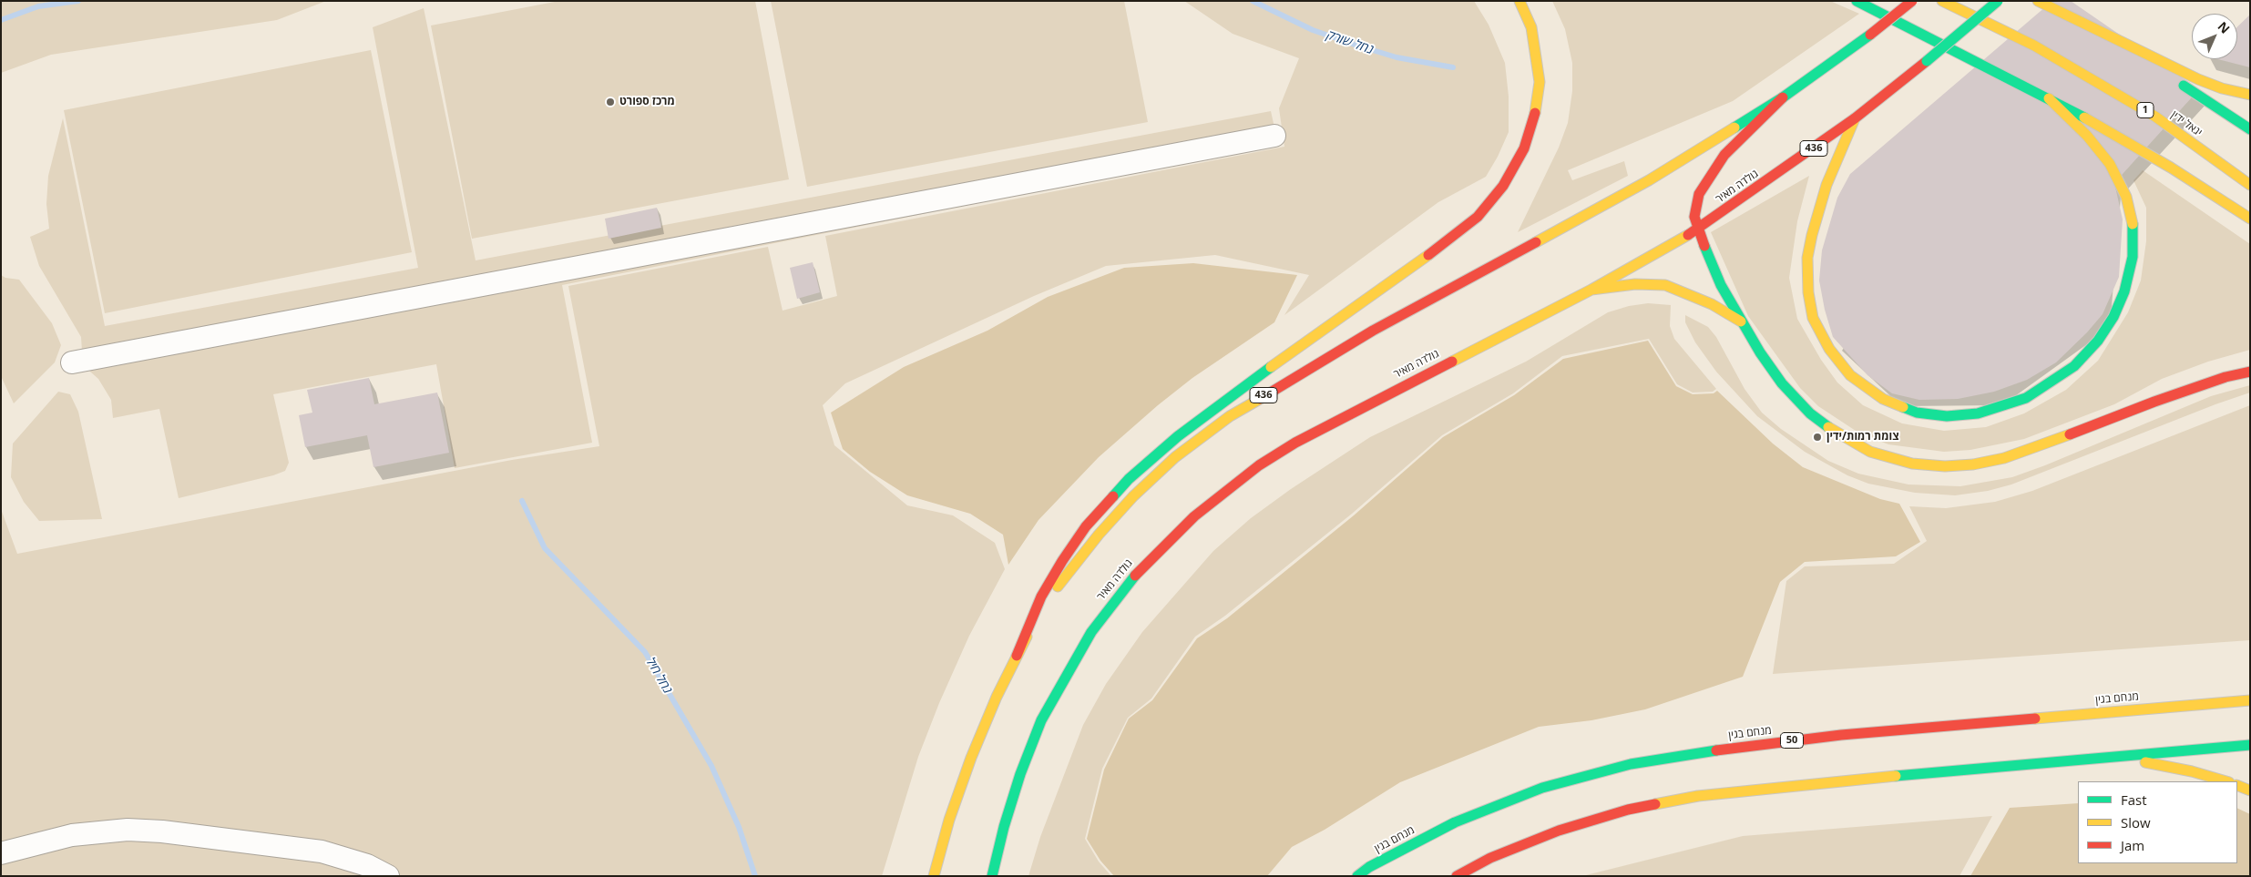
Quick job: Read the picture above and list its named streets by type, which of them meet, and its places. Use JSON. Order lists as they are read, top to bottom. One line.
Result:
{"streets":{"main road":["1","יגאל ידין","436","גולדה מאיר","מנחם בגין","50"]},"water":["נחל שורק","נחל חיל"],"places":["מרכז ספורט","צומת רמות/ידין"],"legend":["Fast","Slow","Jam"],"north":"top right"}
